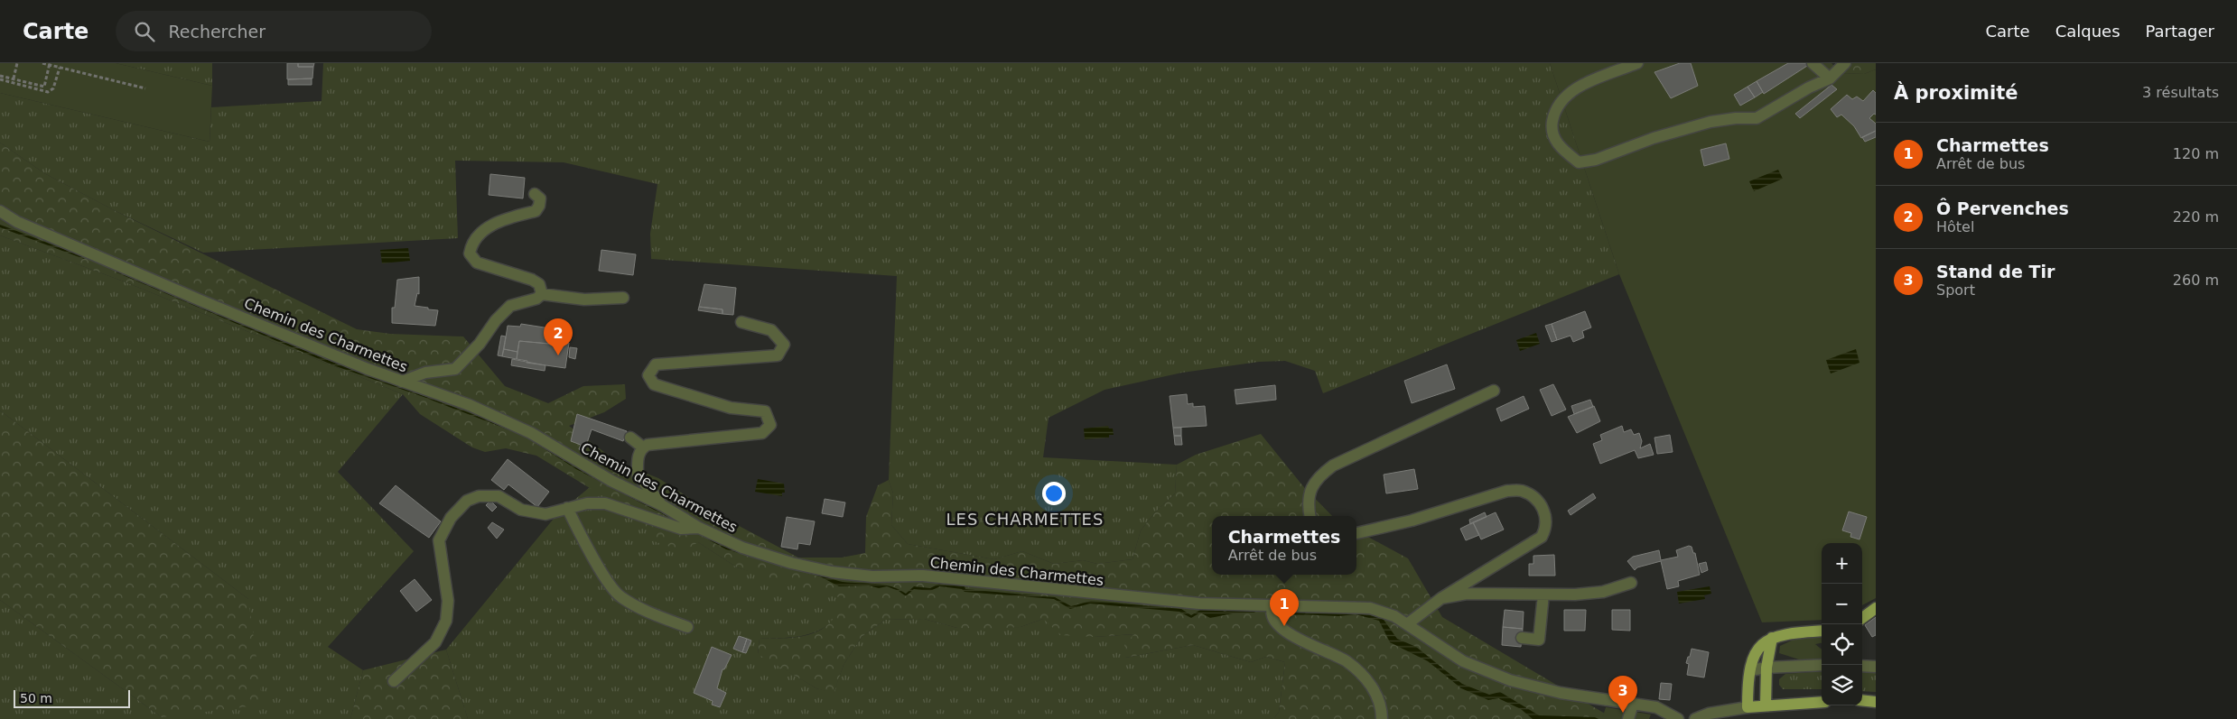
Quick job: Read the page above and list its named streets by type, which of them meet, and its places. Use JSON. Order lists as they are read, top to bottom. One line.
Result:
{"streets":{"street":["Chemin des Charmettes"]},"districts":["LES CHARMETTES"],"scale_bar":"50 m","page":{"header":"Carte","search":"Rechercher","nav":["Carte","Calques","Partager"],"heading":["À proximité","3 résultats"],"list":[{"mark":"1","name":"Charmettes","note":"Arrêt de bus","value":"120 m"},{"mark":"2","name":"Ô Pervenches","note":"Hôtel","value":"220 m"},{"mark":"3","name":"Stand de Tir","note":"Sport","value":"260 m"}],"pins":["2","1","3"],"popup":["Charmettes","Arrêt de bus"],"map_buttons":["+","−"],"scale":"50 m"}}
